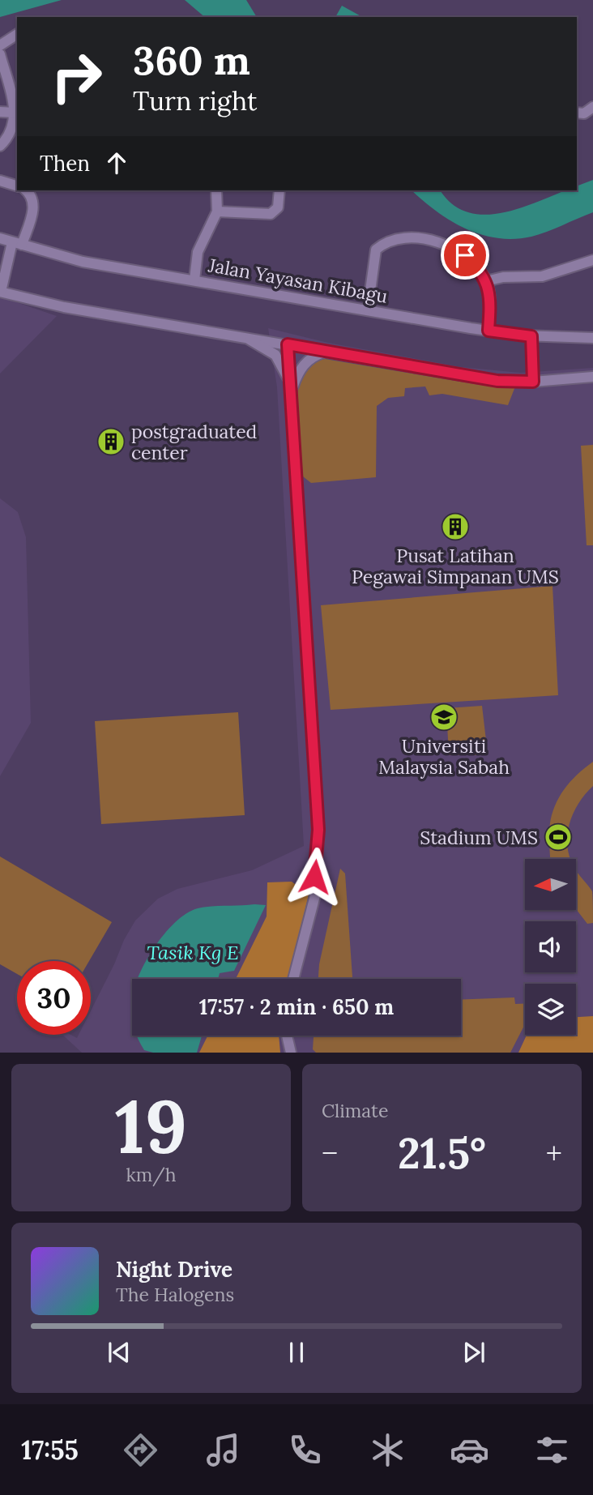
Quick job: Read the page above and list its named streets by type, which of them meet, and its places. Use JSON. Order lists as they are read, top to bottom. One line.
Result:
{"streets":{"street":["Jalan Yayasan Kibagu"]},"water":["Tasik Kg E"],"places":{"building":["postgraduated center","Pusat Latihan Pegawai Simpanan UMS"],"school or university":["Universiti Malaysia Sabah"],"sports":["Stadium UMS"]},"north":"left","page":{"turn":["360 m","Turn right"],"then":"Then","limit":"30","trip":"17:57 · 2 min · 650 m","tile":[["19","km/h"],"Climate"],"heat":["−","21.5°","+"],"song":["Night Drive","The Halogens"],"tabs":"17:55"}}
